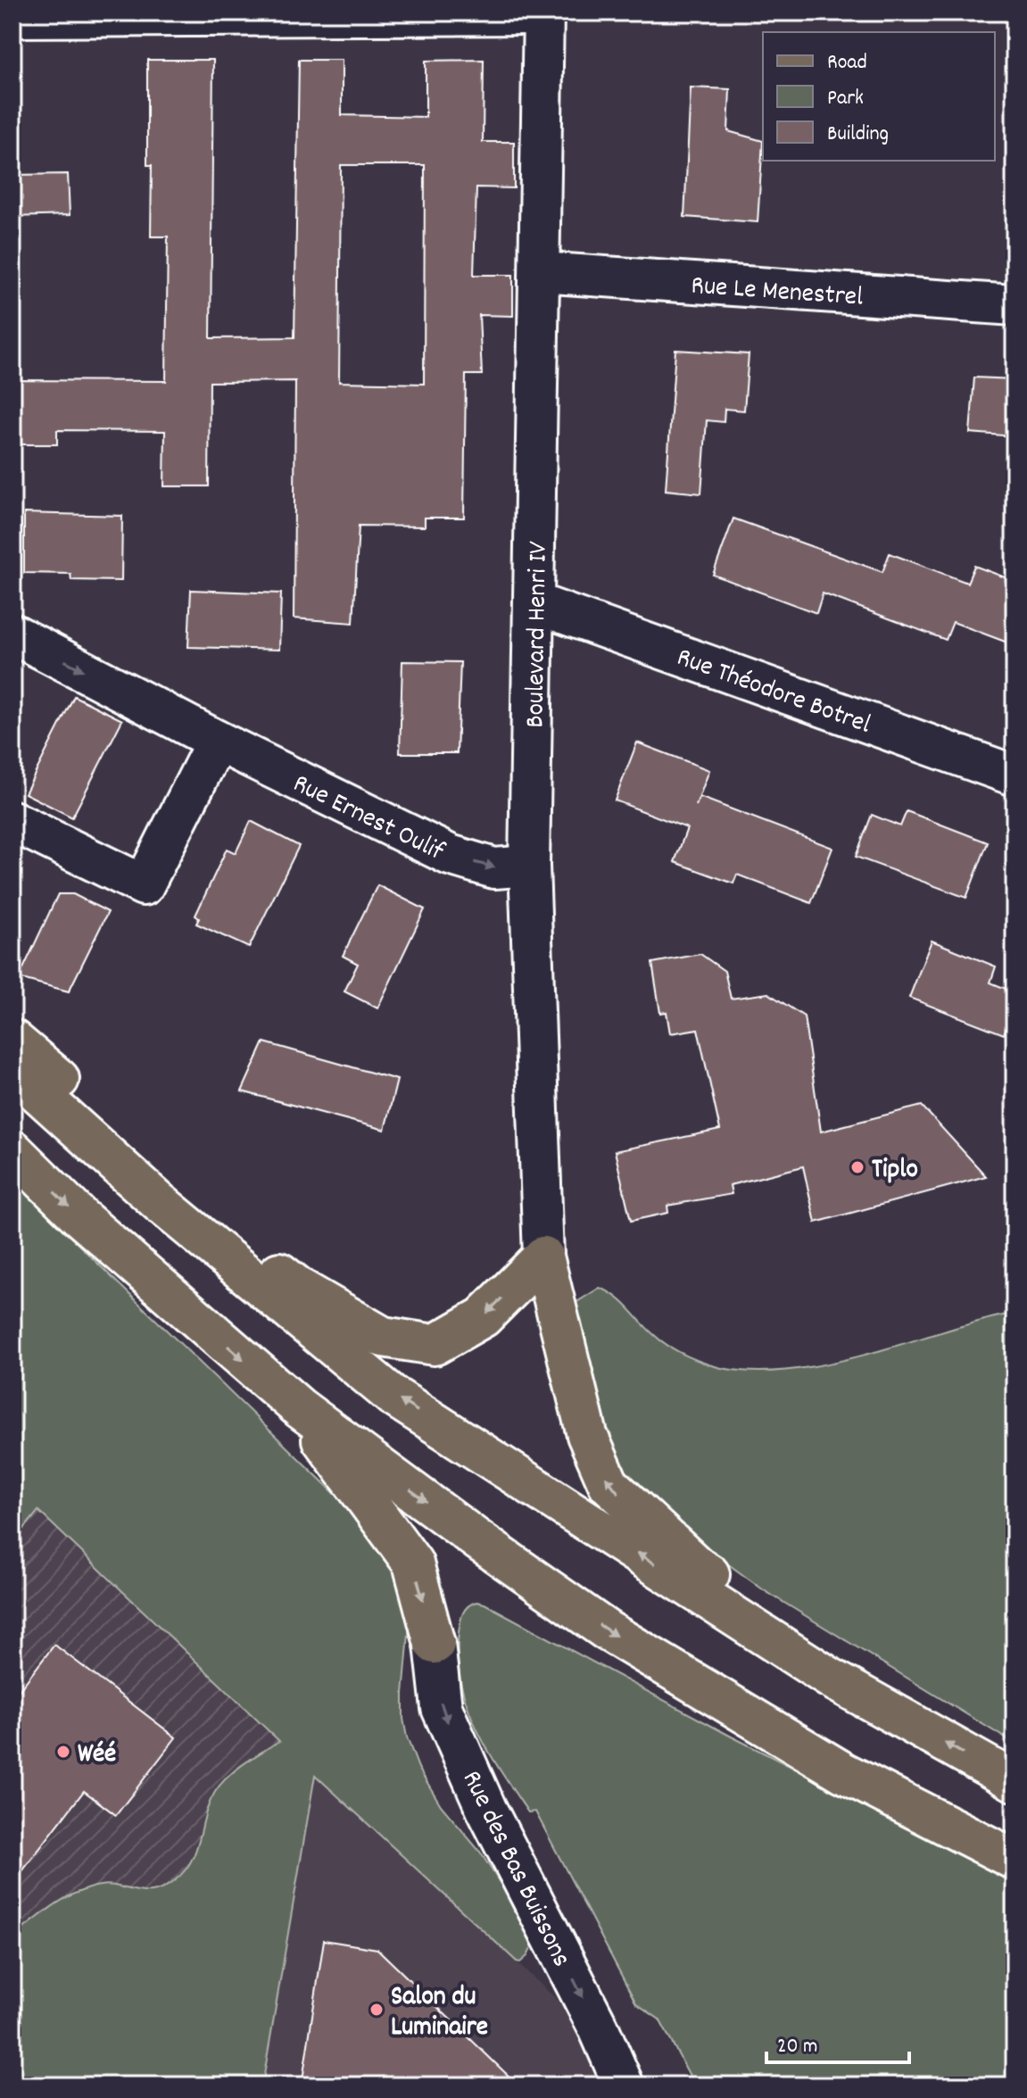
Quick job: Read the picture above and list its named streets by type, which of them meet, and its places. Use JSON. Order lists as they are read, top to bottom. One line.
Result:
{"streets":{"street":["Rue Le Menestrel","Boulevard Henri IV","Rue Théodore Botrel","Rue Ernest Oulif","Rue des Bas Buissons"]},"crossings":[["Rue Le Menestrel","Boulevard Henri IV"],["Boulevard Henri IV","Rue Théodore Botrel"],["Boulevard Henri IV","Rue Ernest Oulif"]],"one_way":["Rue Ernest Oulif","Rue des Bas Buissons"],"places":["Tiplo","Wéé","Salon du Luminaire"],"legend":["Road","Park","Building"],"scale_bar":"20 m"}
